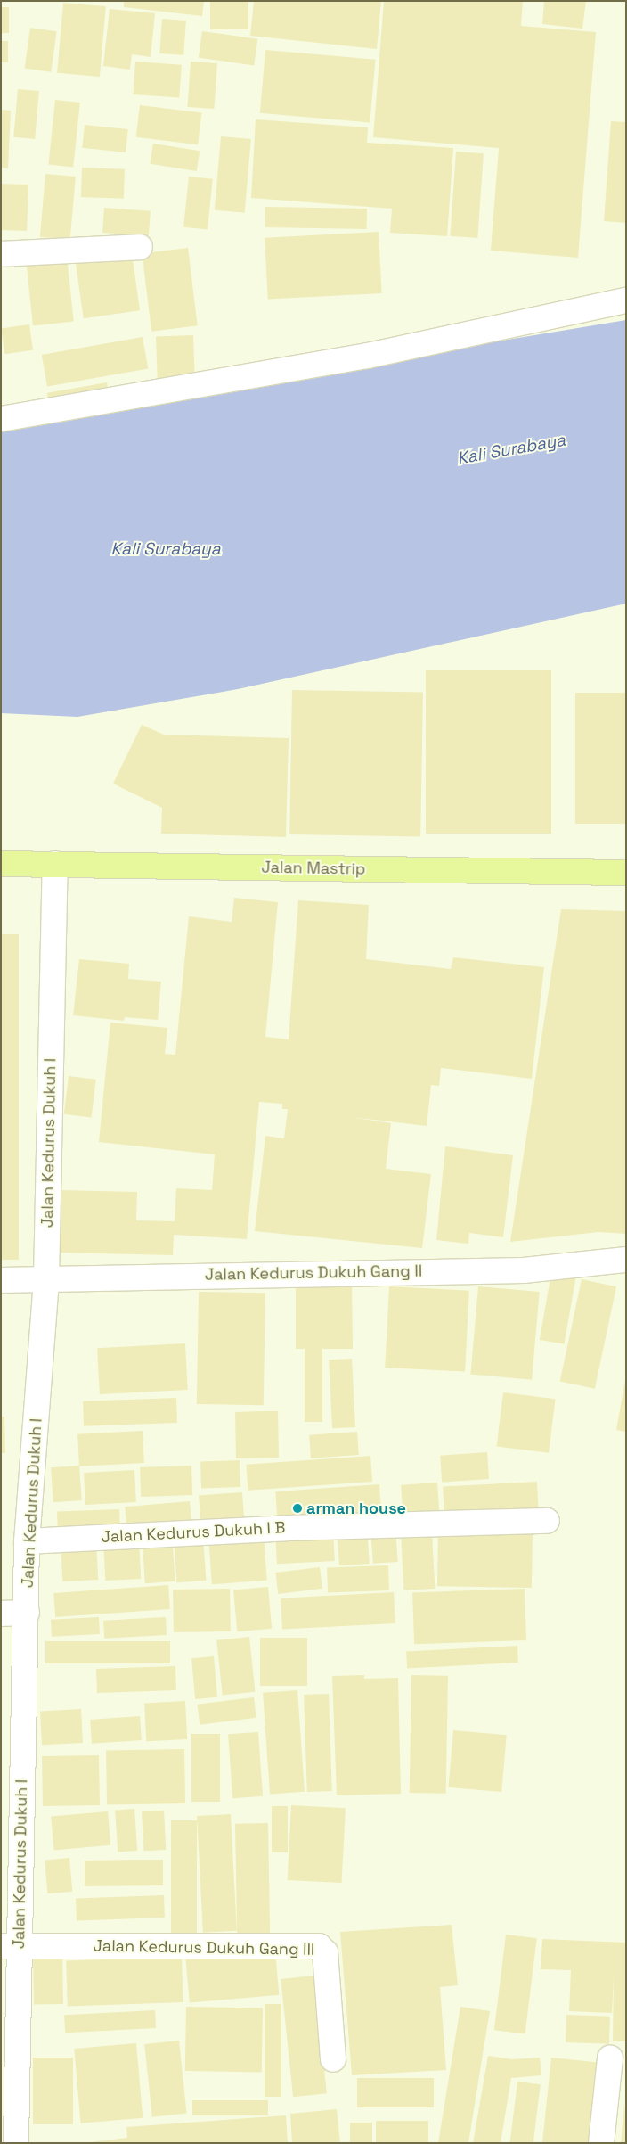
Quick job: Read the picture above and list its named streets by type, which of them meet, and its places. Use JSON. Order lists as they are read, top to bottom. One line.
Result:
{"streets":{"main road":["Jalan Mastrip"],"street":["Jalan Kedurus Dukuh I","Jalan Kedurus Dukuh Gang II","Jalan Kedurus Dukuh I B","Jalan Kedurus Dukuh Gang III"]},"crossings":[["Jalan Mastrip","Jalan Kedurus Dukuh I"],["Jalan Kedurus Dukuh I","Jalan Kedurus Dukuh Gang II"],["Jalan Kedurus Dukuh I","Jalan Kedurus Dukuh I B"],["Jalan Kedurus Dukuh I","Jalan Kedurus Dukuh Gang III"]],"water":["Kali Surabaya"],"places":["arman house"]}
